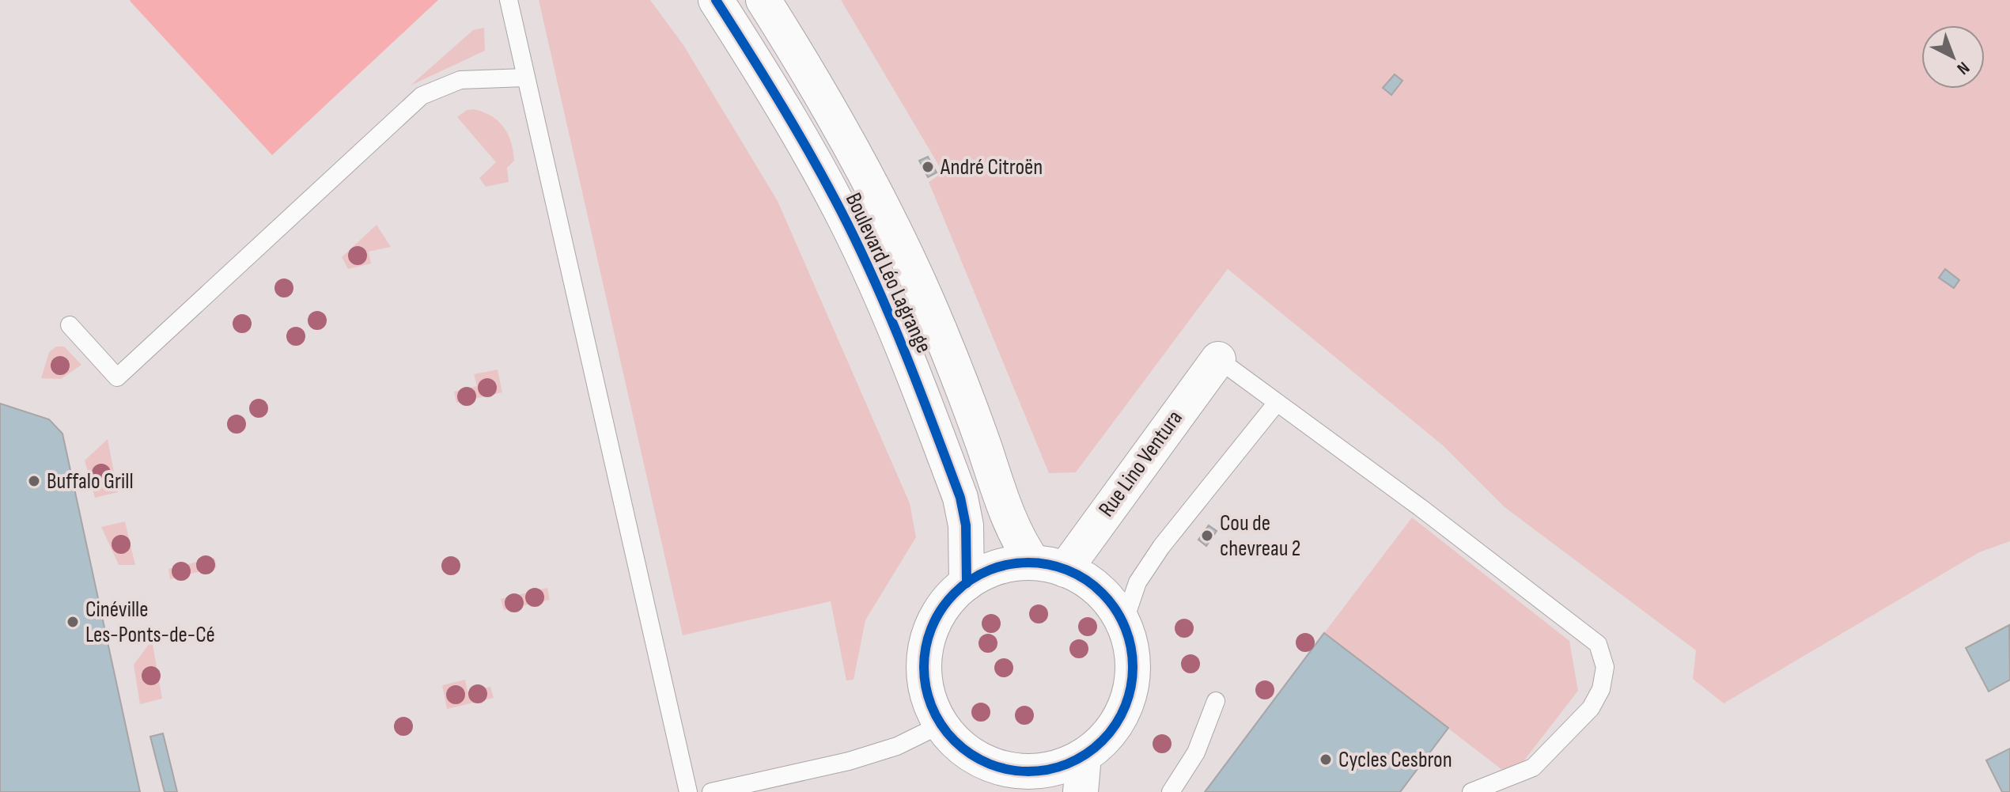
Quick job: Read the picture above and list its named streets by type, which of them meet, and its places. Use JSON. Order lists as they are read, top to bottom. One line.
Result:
{"streets":{"street":["Boulevard Léo Lagrange","Rue Lino Ventura"]},"crossings":[["Boulevard Léo Lagrange","Rue Lino Ventura"]],"places":["André Citroën","Buffalo Grill","Cou de chevreau 2","Cinéville Les-Ponts-de-Cé","Cycles Cesbron"],"north":"bottom right"}
